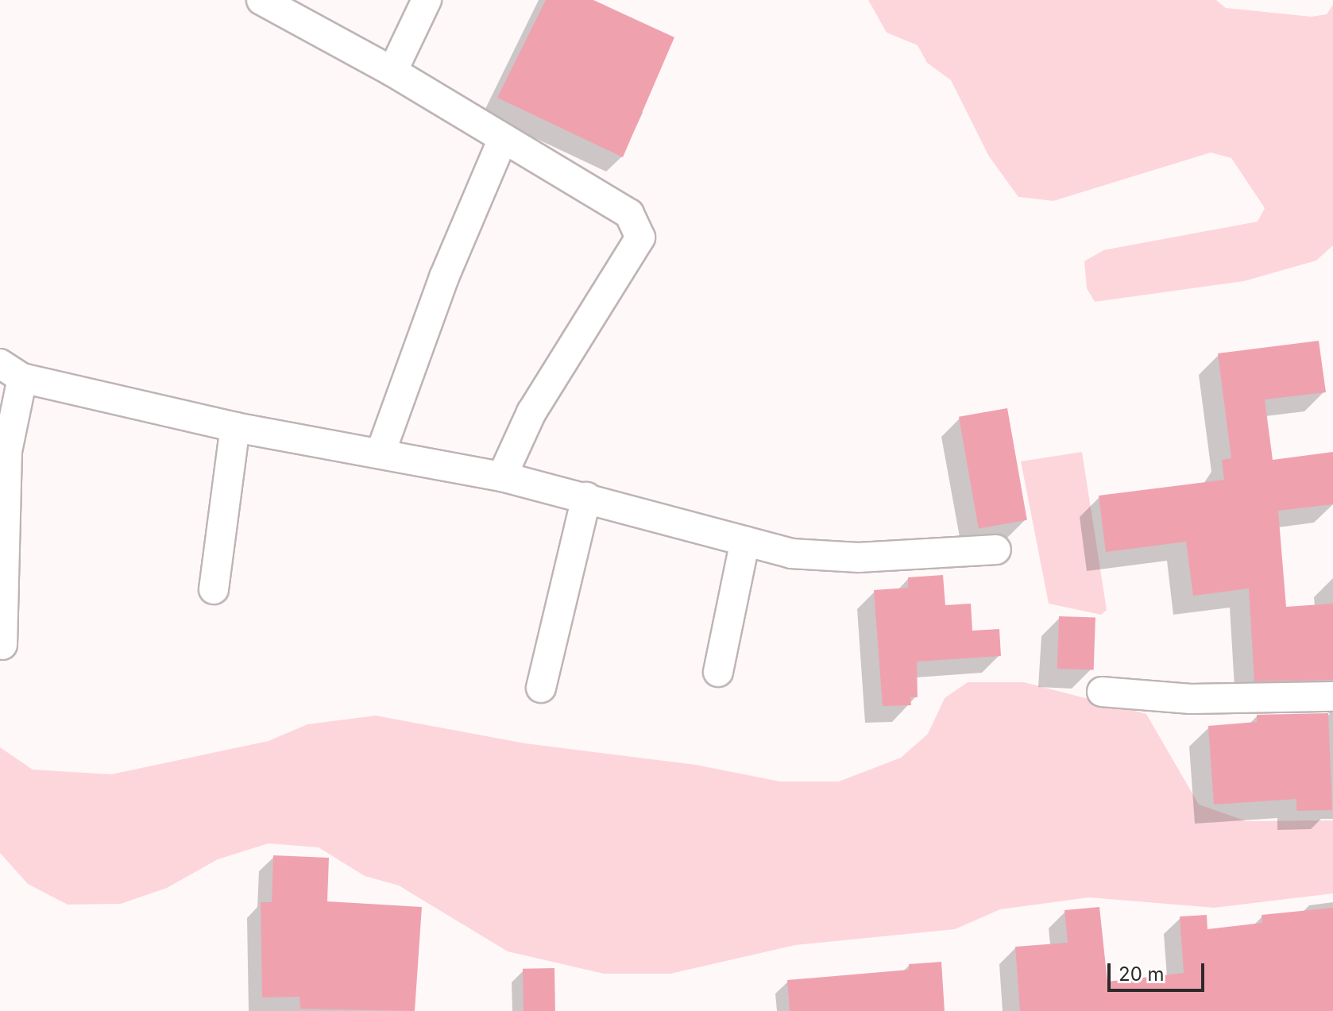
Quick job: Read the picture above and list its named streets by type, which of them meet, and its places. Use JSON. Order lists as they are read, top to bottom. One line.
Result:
{"scale_bar":"20 m"}
